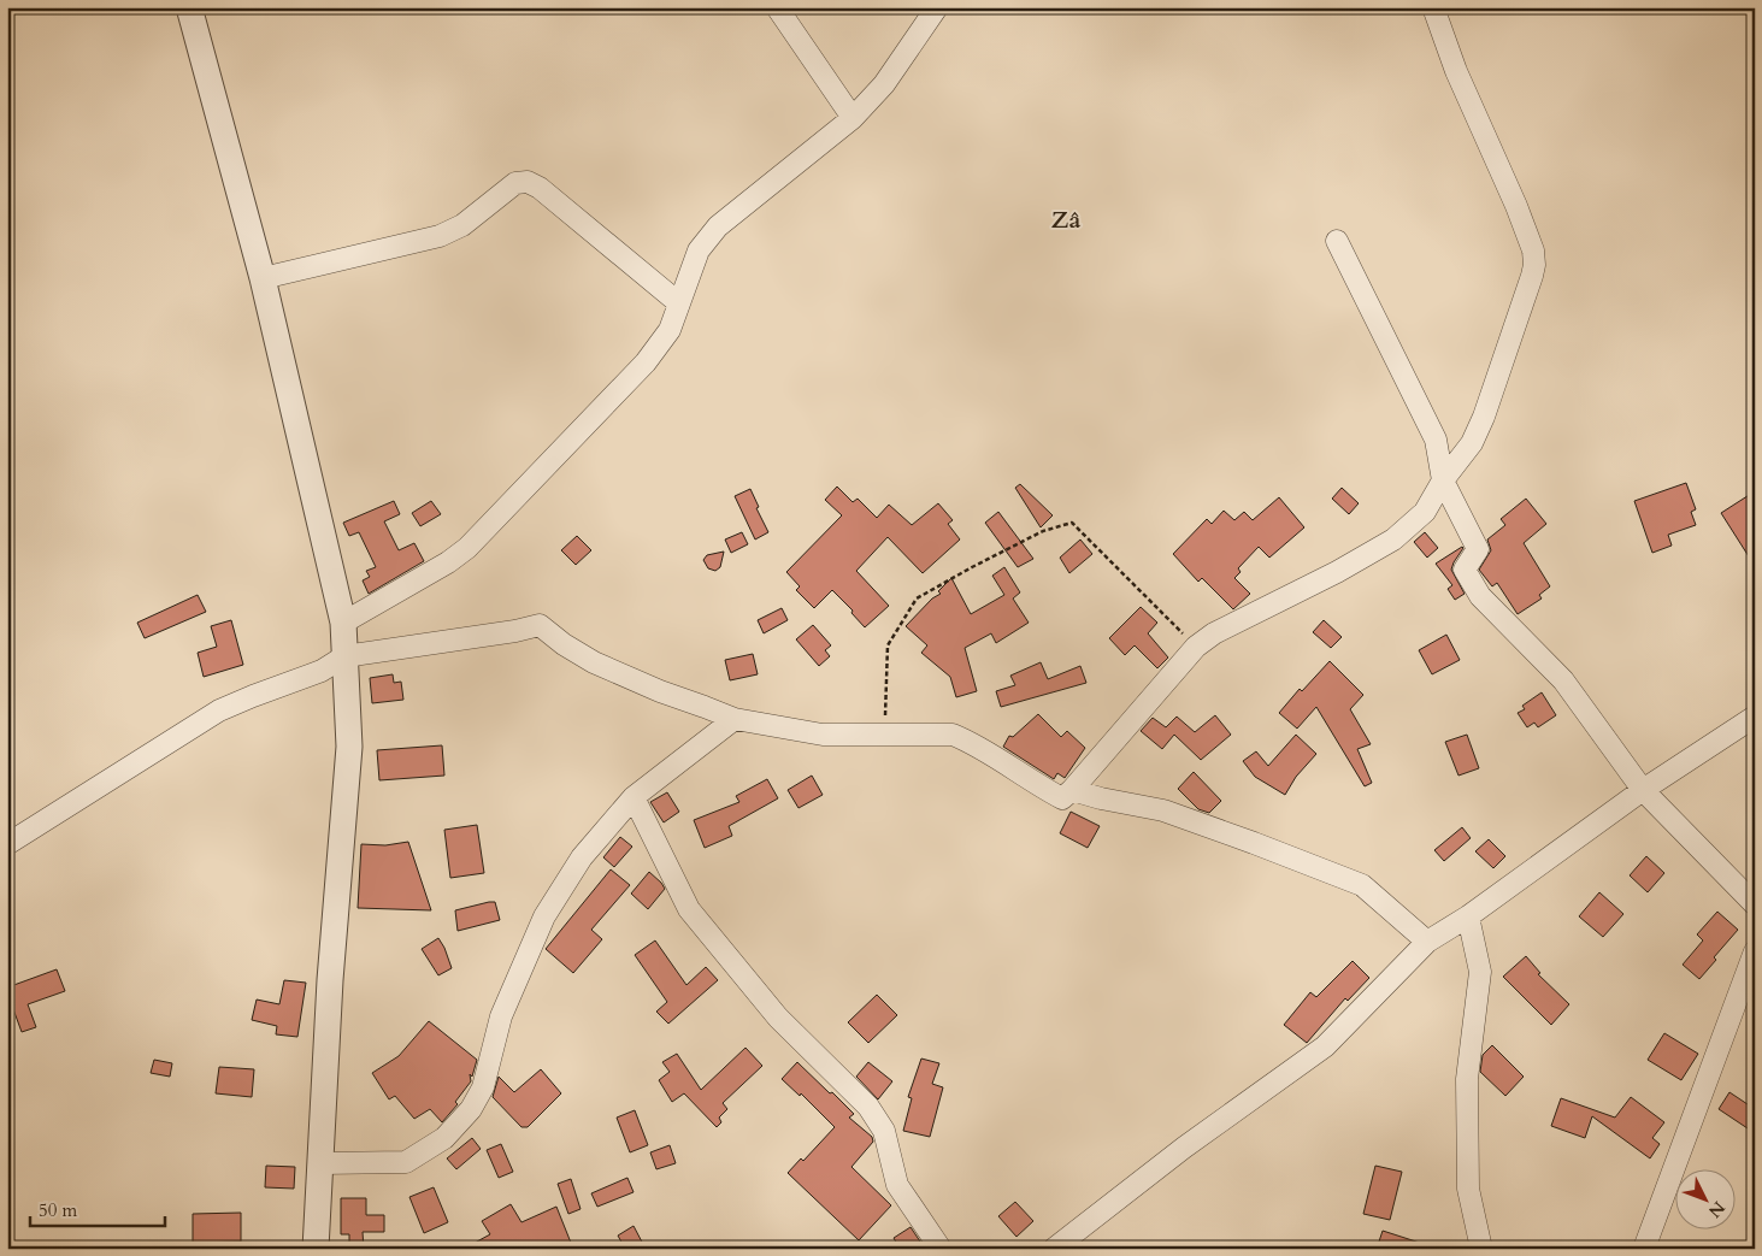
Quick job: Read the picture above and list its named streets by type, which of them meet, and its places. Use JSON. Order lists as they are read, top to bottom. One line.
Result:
{"districts":["Zâ"],"scale_bar":"50 m","north":"bottom right"}
